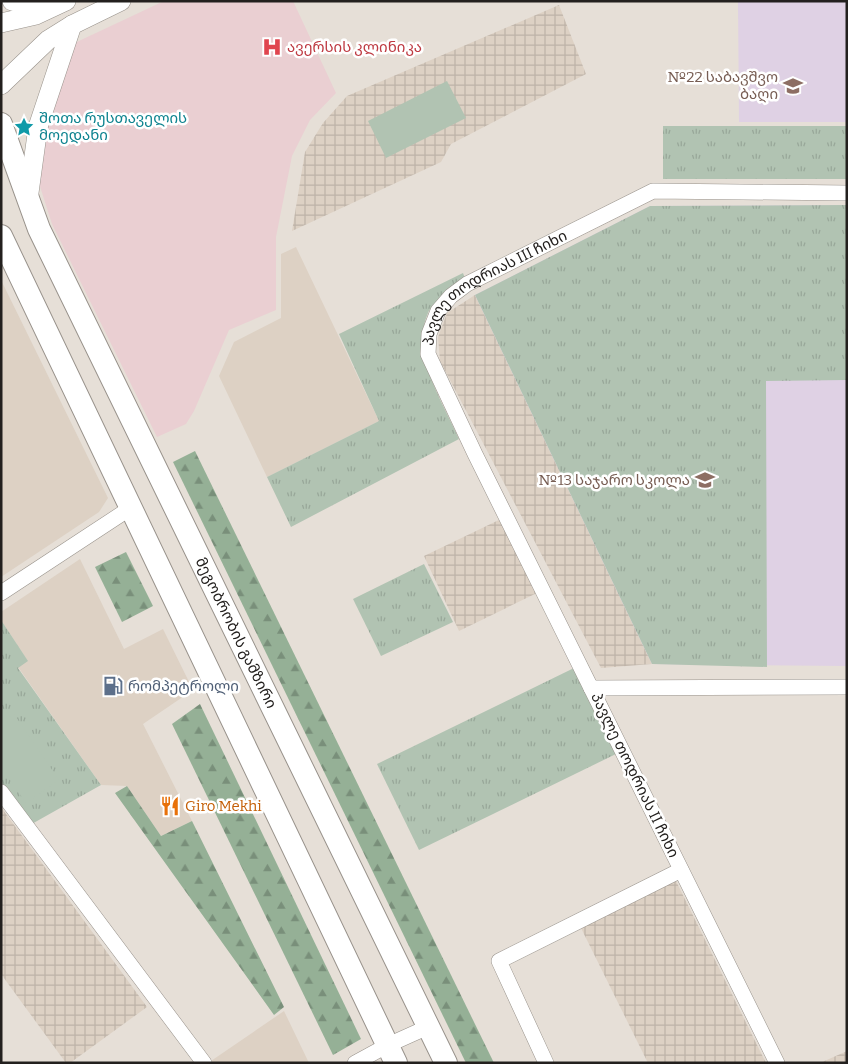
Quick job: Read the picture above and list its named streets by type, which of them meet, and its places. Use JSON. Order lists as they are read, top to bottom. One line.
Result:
{"streets":{"main road":["მეგობრობის გამზირი"],"street":["პავლე თოდრიას III ჩიხი","პავლე თოდრიას II ჩიხი"]},"crossings":[["პავლე თოდრიას III ჩიხი","პავლე თოდრიას II ჩიხი"]],"places":{"hospital":["ავერსის კლინიკა"],"school or university":["№22 საბავშვო ბაღი","№13 საჯარო სკოლა"],"place":["შოთა რუსთაველის მოედანი"],"fuel station":["რომპეტროლი"],"restaurant":["Giro Mekhi"]}}
